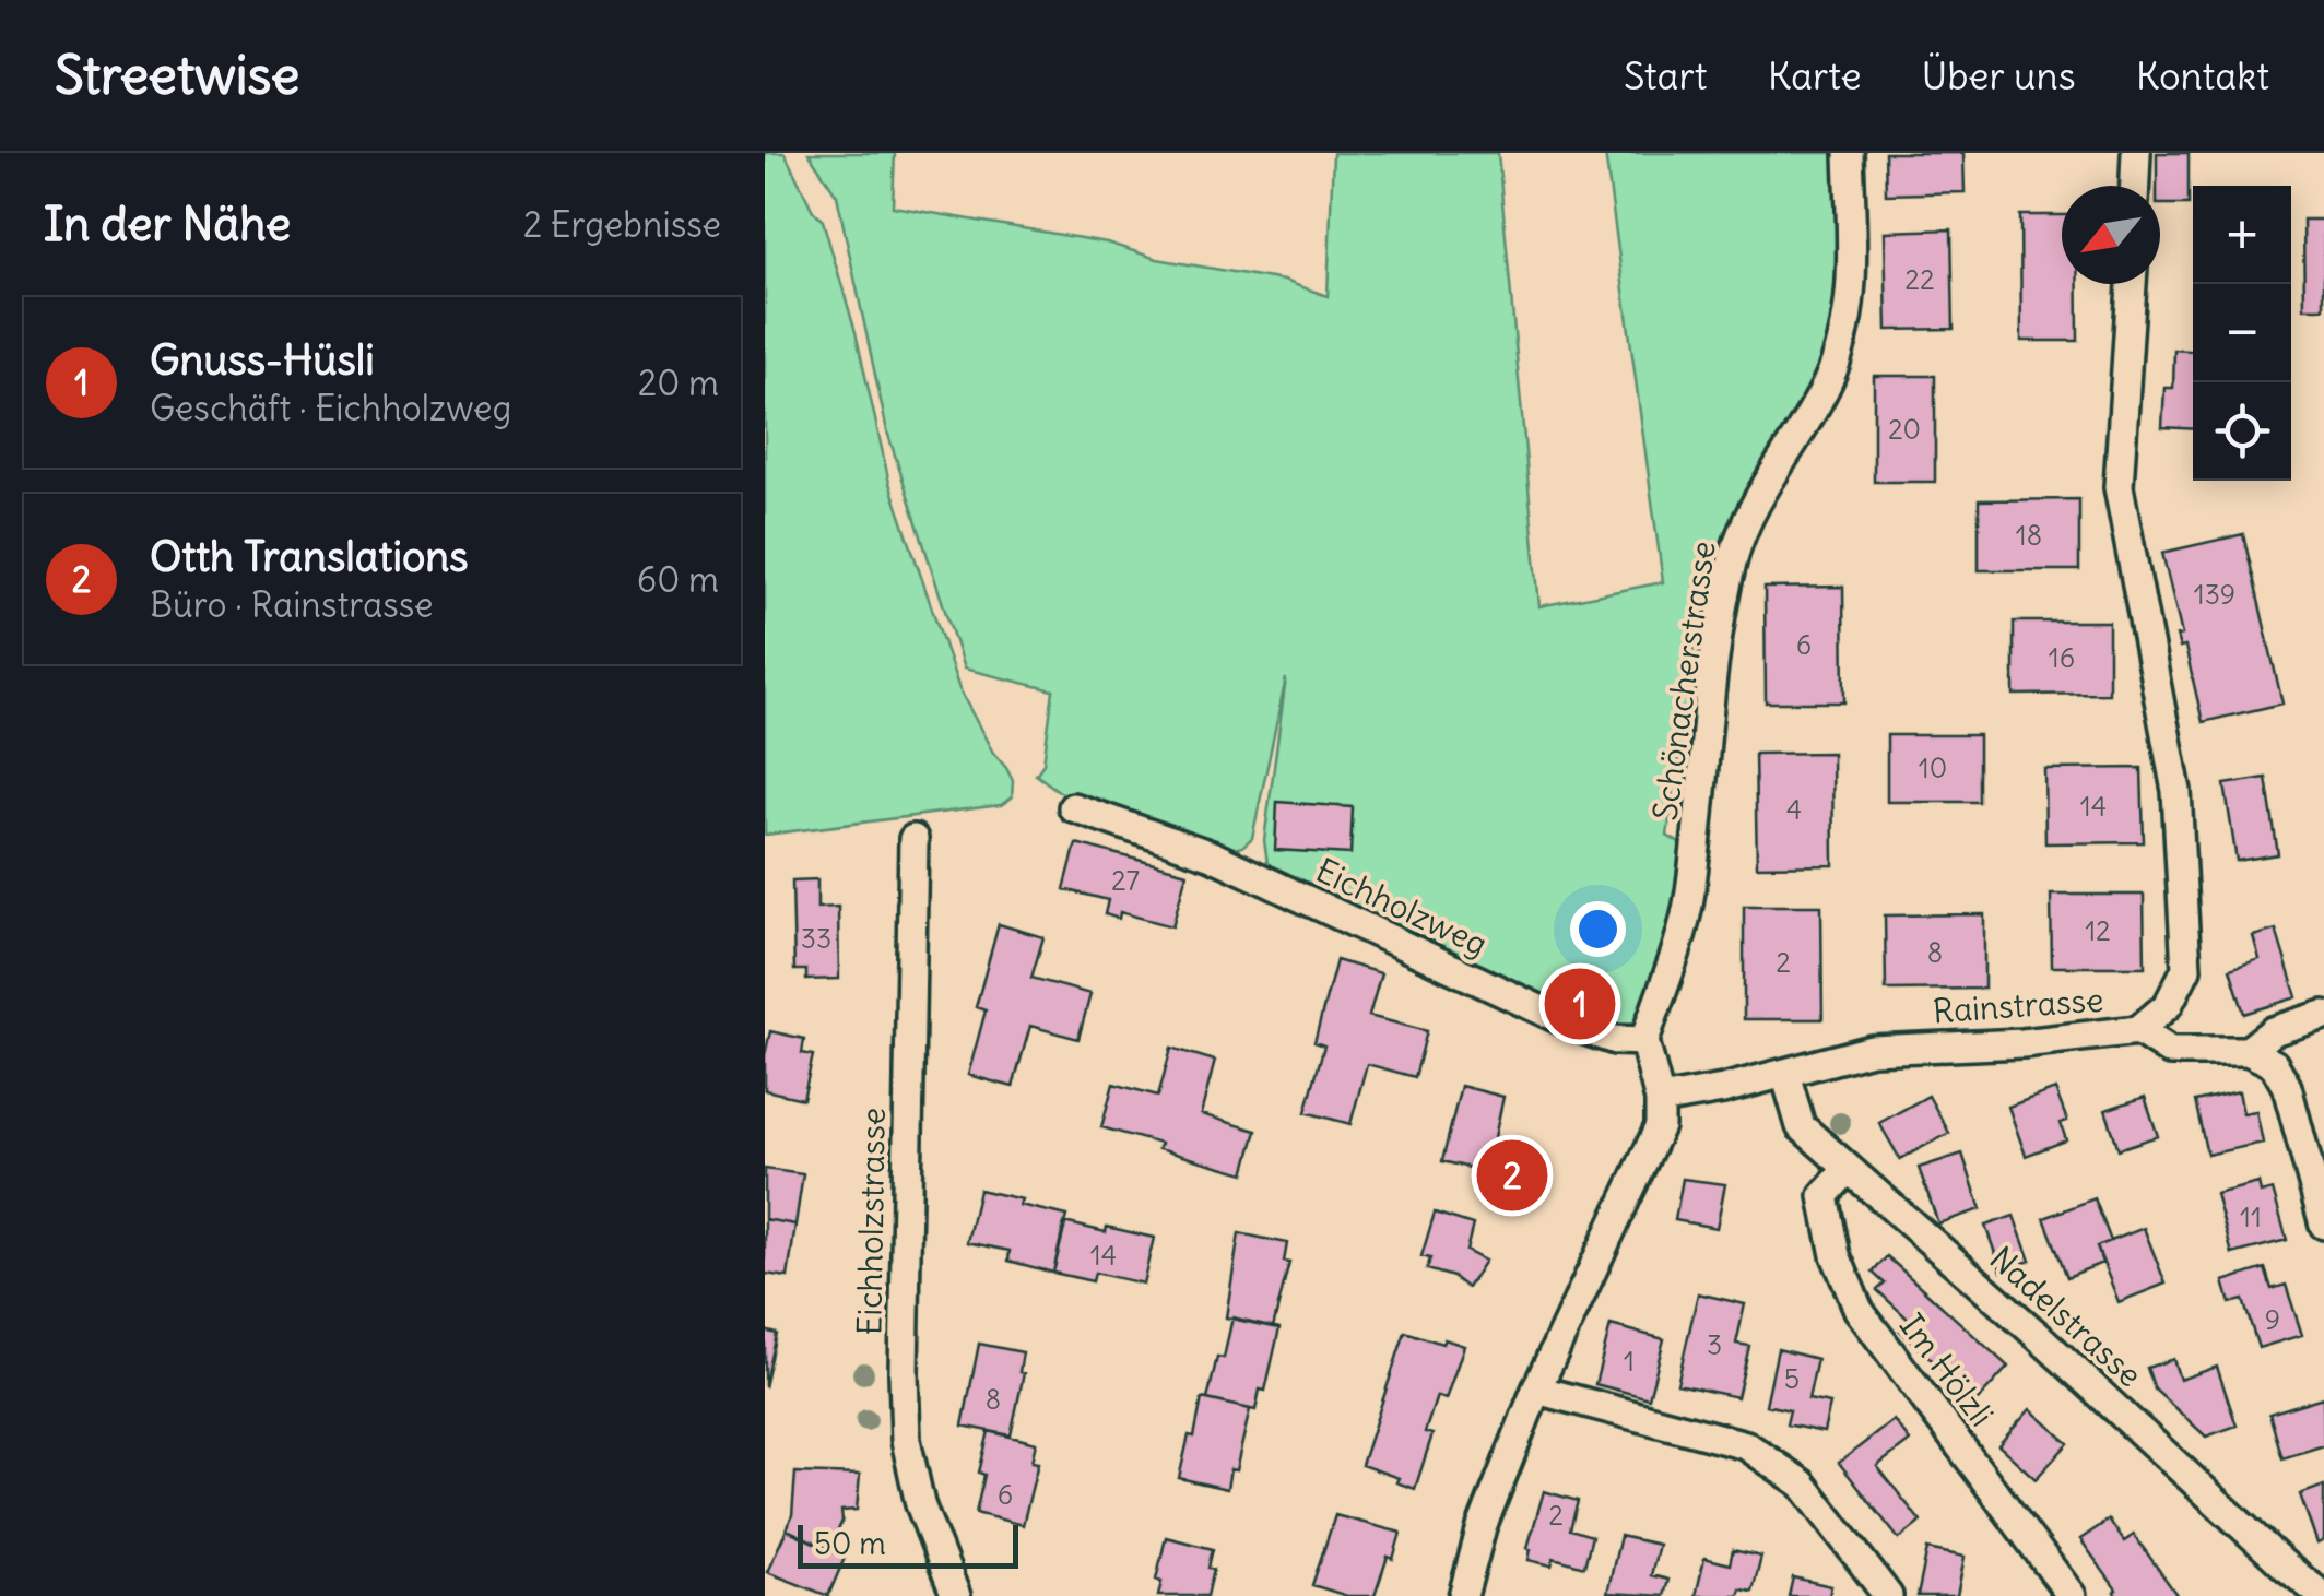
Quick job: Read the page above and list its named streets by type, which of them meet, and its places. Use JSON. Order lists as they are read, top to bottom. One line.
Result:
{"streets":{"street":["Schönacherstrasse","Eichholzweg","Rainstrasse","Eichholzstrasse","Nadelstrasse","Im Hölzli"]},"crossings":[["Schönacherstrasse","Eichholzweg"],["Rainstrasse","Nadelstrasse"],["Nadelstrasse","Im Hölzli"]],"house_numbers":["22","20","18","139","6","16","10","14","4","27","12","33","8","2","11","14","9","3","1","5","8","6","2"],"scale_bar":"50 m","north":"bottom left","page":{"header":"Streetwise","nav":["Start","Karte","Über uns","Kontakt"],"heading":["In der Nähe","2 Ergebnisse"],"map_buttons":["+","−"],"list":[{"mark":"1","name":"Gnuss-Hüsli","note":"Geschäft · Eichholzweg","value":"20 m"},{"mark":"2","name":"Otth Translations","note":"Büro · Rainstrasse","value":"60 m"}],"pins":["1","2"],"scale":"50 m"}}
